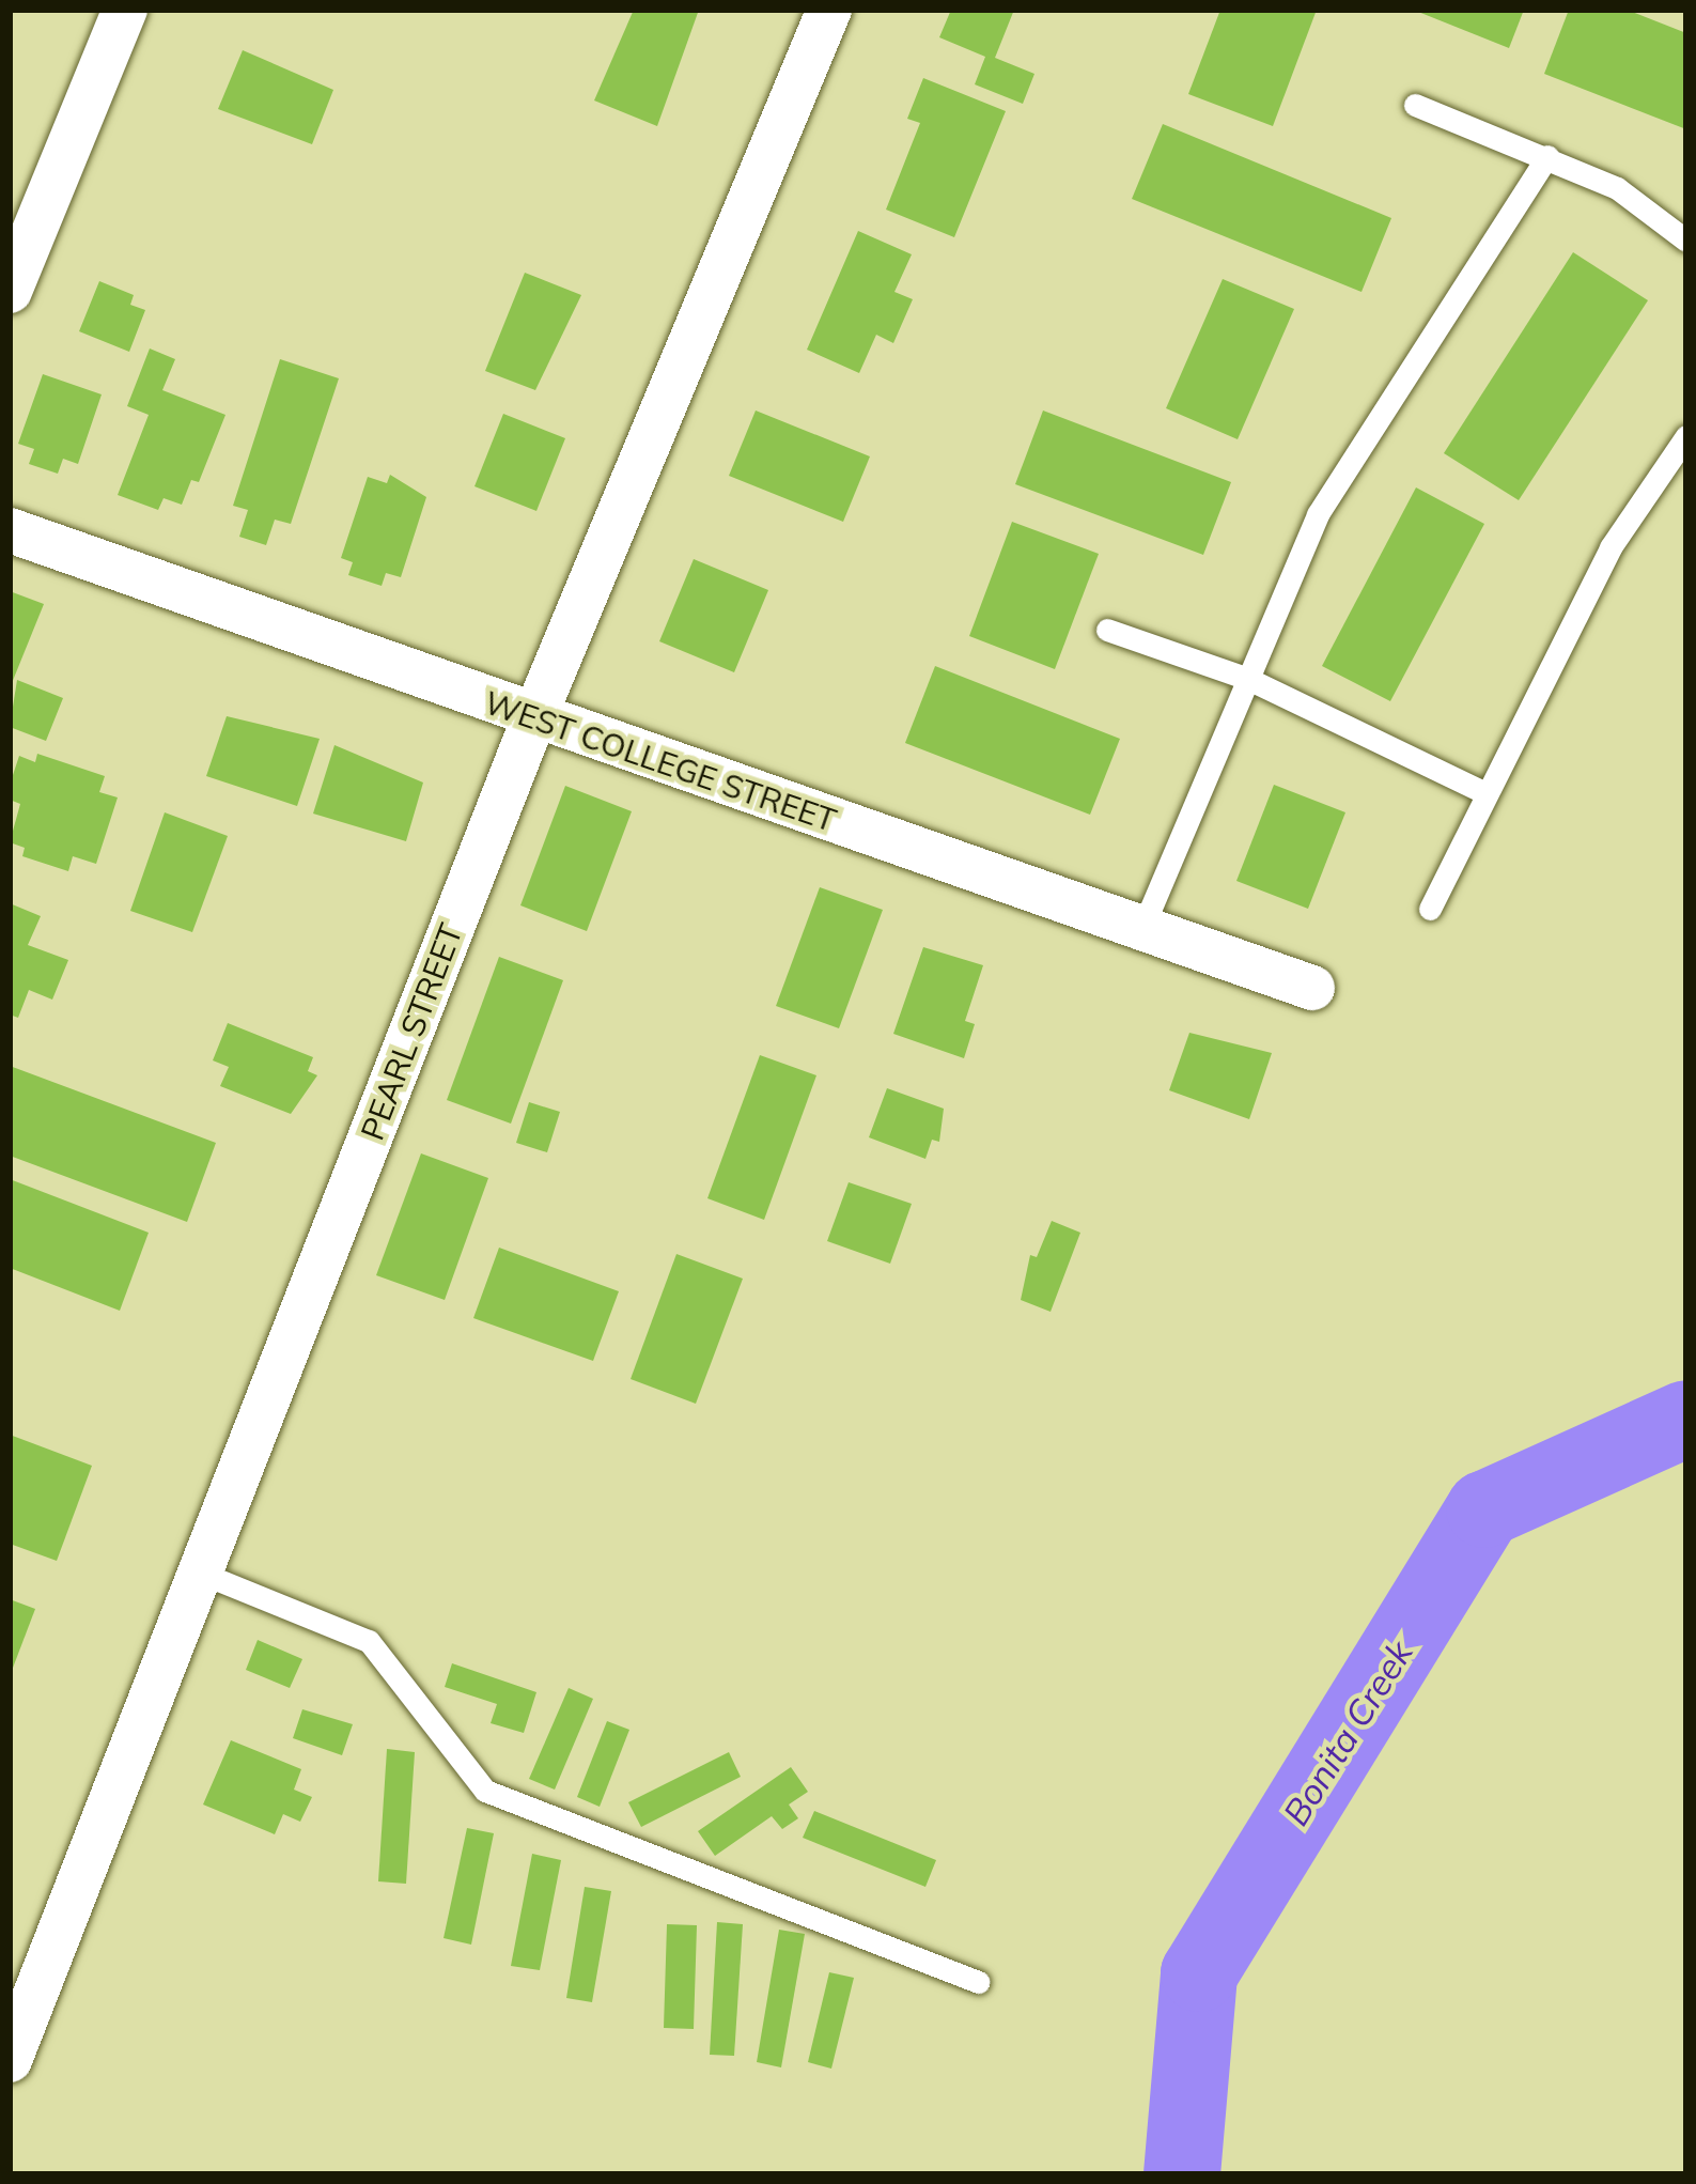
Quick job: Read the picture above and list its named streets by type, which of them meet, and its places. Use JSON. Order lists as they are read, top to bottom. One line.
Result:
{"streets":{"street":["WEST COLLEGE STREET","PEARL STREET"]},"crossings":[["WEST COLLEGE STREET","PEARL STREET"]],"water":["Bonita Creek"]}
